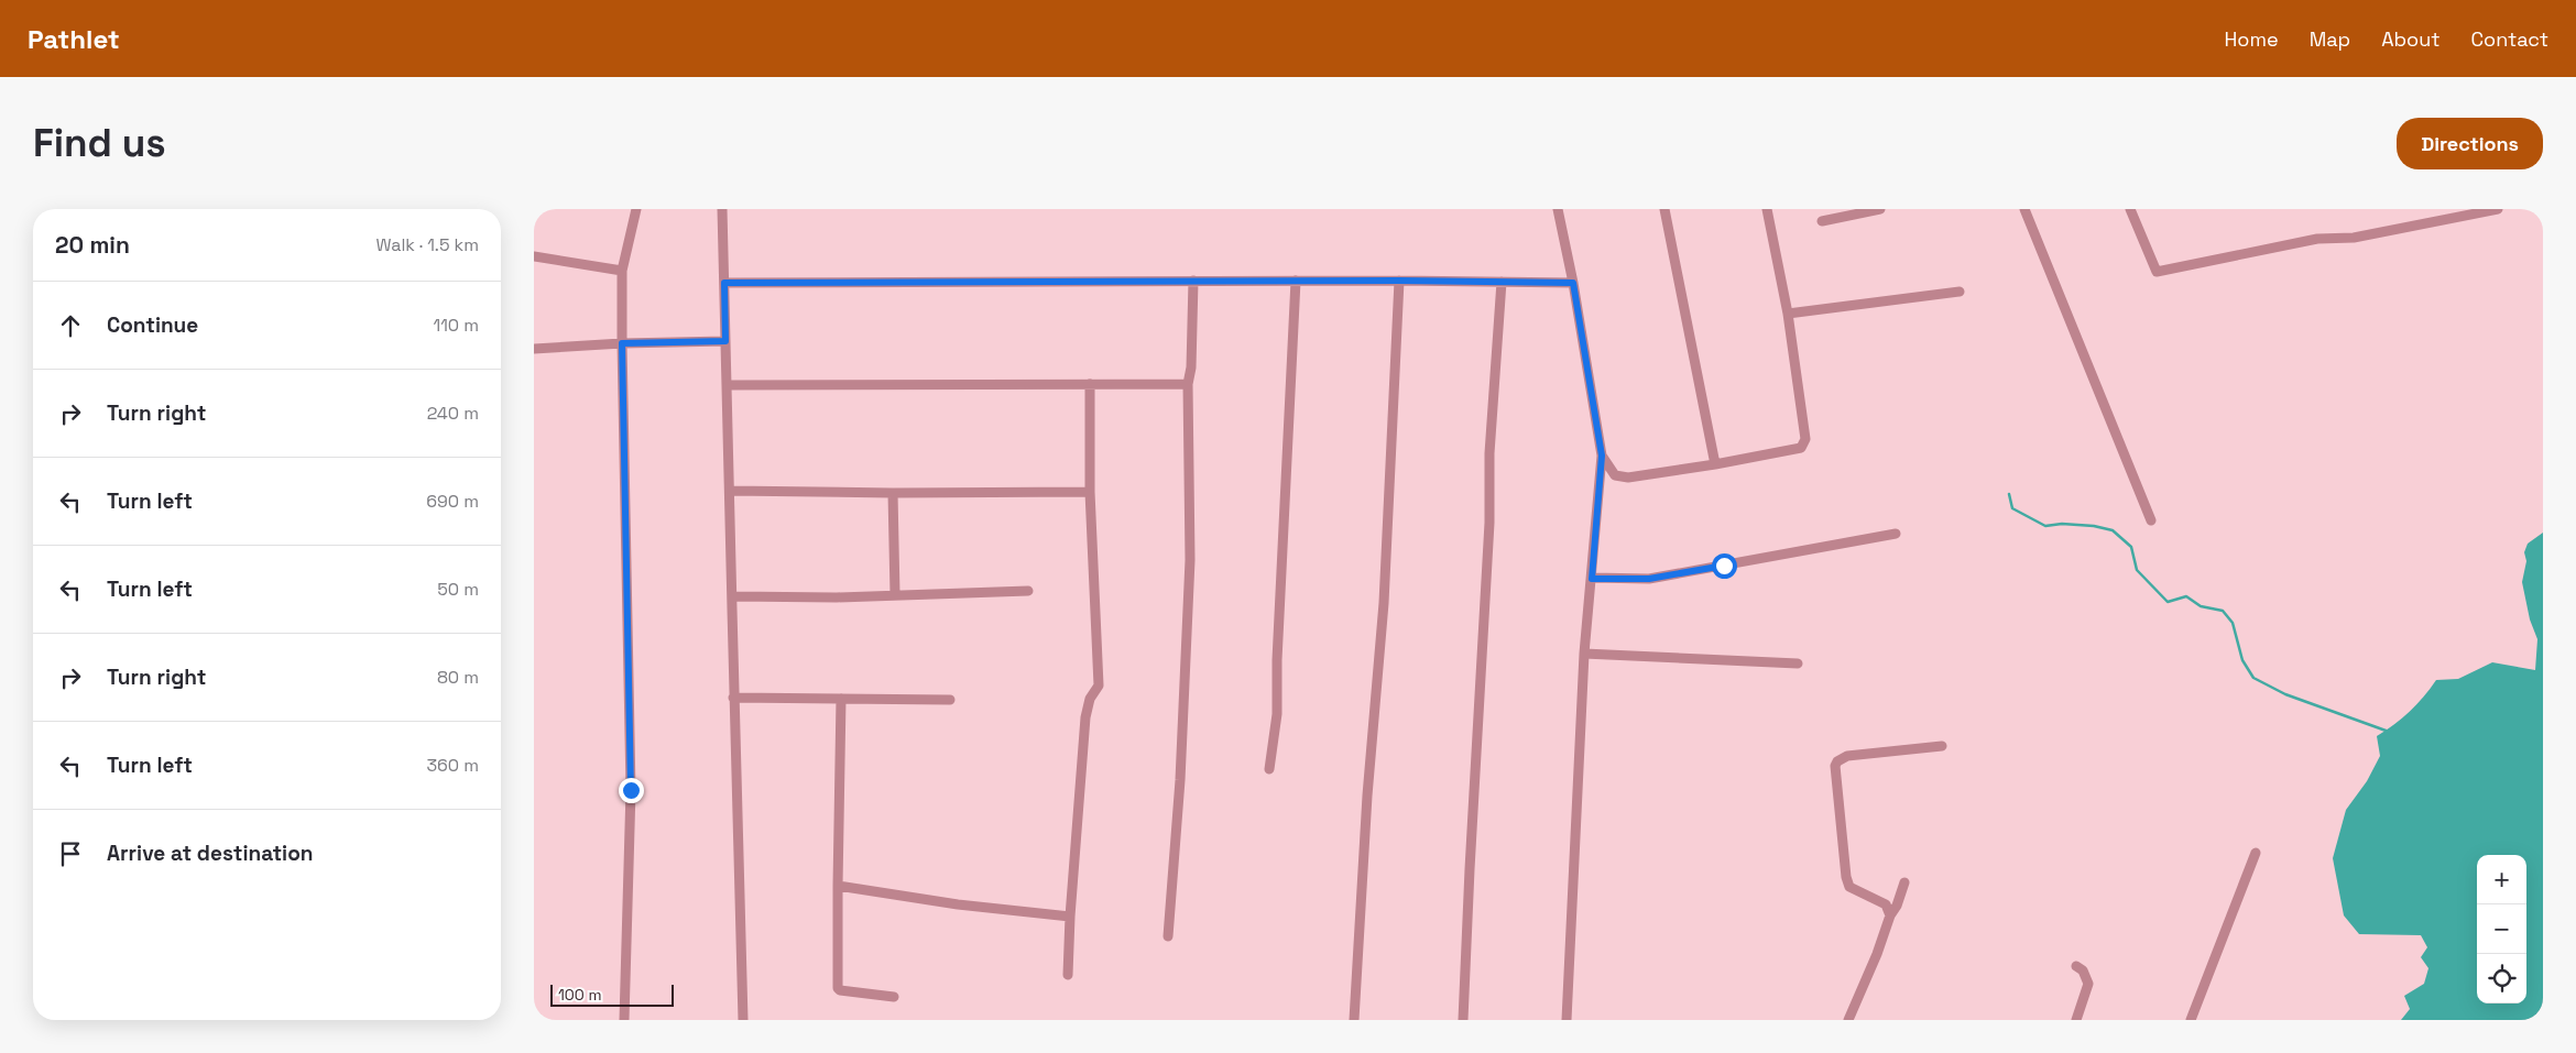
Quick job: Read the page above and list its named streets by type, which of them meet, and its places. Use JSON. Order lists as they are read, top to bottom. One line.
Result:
{"scale_bar":"100 m","page":{"header":"Pathlet","nav":["Home","Map","About","Contact"],"buttons":"Directions","title":"Find us","heading":["20 min","Walk · 1.5 km"],"list":[["Continue","110 m"],["Turn right","240 m"],["Turn left","690 m"],["Turn left","50 m"],["Turn right","80 m"],["Turn left","360 m"],"Arrive at destination"],"map_buttons":["+","−"],"scale":"100 m"}}
